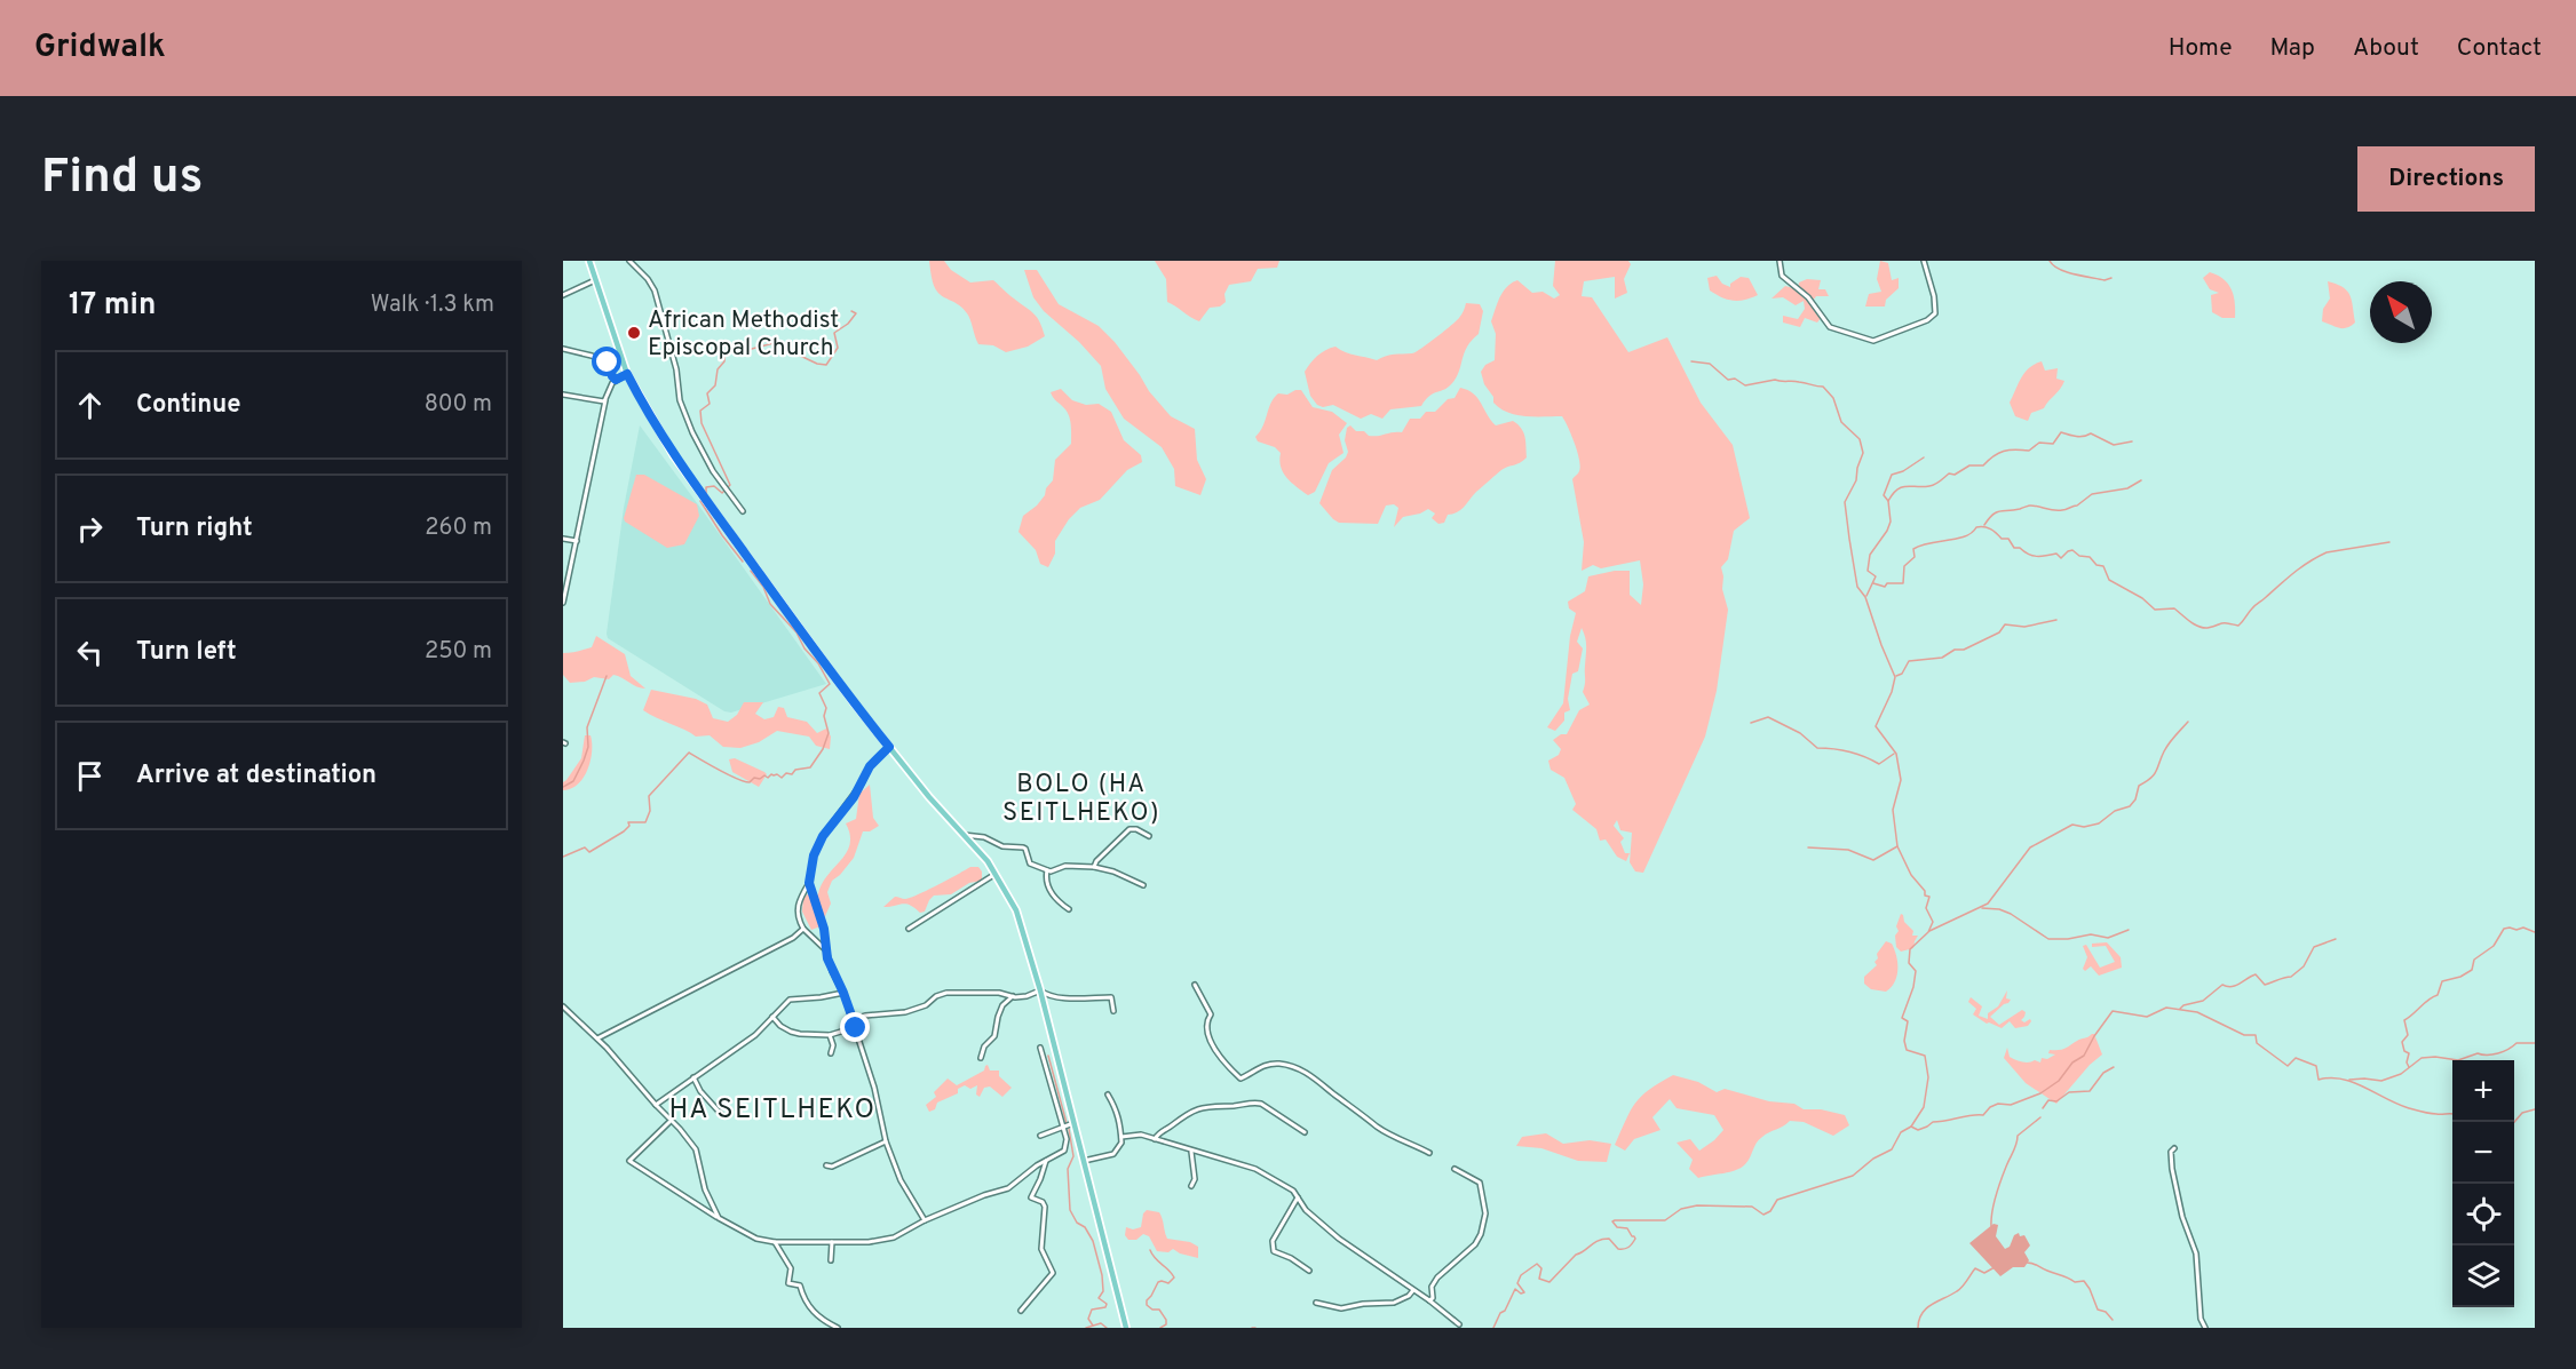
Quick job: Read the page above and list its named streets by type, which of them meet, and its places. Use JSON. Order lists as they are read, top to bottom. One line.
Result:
{"districts":["BOLO (HA SEITLHEKO)","HA SEITLHEKO"],"places":["African Methodist Episcopal Church"],"north":"top left","page":{"header":"Gridwalk","nav":["Home","Map","About","Contact"],"buttons":"Directions","title":"Find us","heading":["17 min","Walk · 1.3 km"],"list":[["Continue","800 m"],["Turn right","260 m"],["Turn left","250 m"],"Arrive at destination"],"map_buttons":["+","−"]}}
